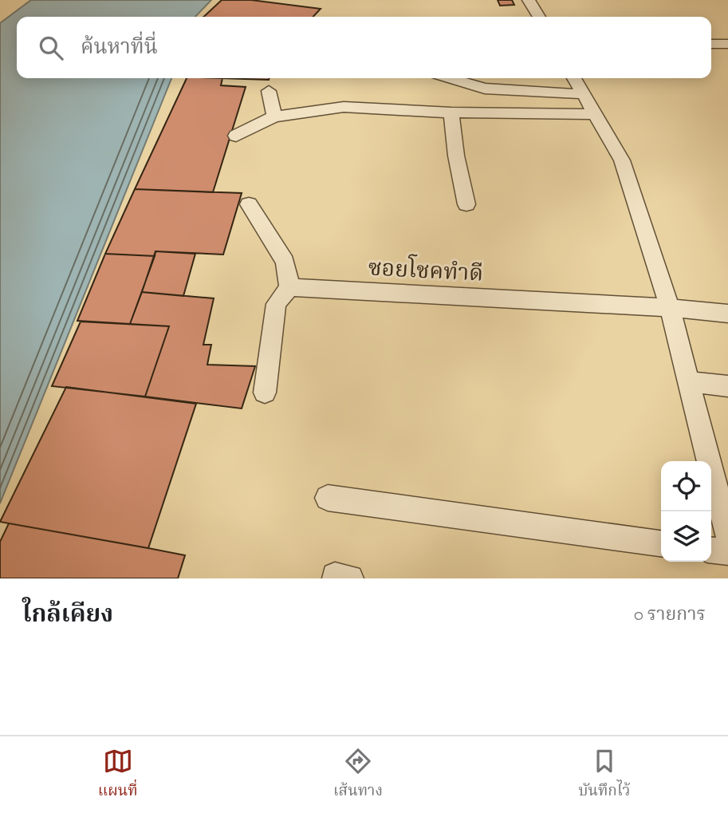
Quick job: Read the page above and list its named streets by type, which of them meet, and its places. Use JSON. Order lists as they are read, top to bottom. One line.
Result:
{"streets":{"street":["ซอยโชคทำดี"]},"page":{"search":"ค้นหาที่นี่","heading":["ใกล้เคียง","0 รายการ"],"nav":["แผนที่","เส้นทาง","บันทึกไว้"]}}
